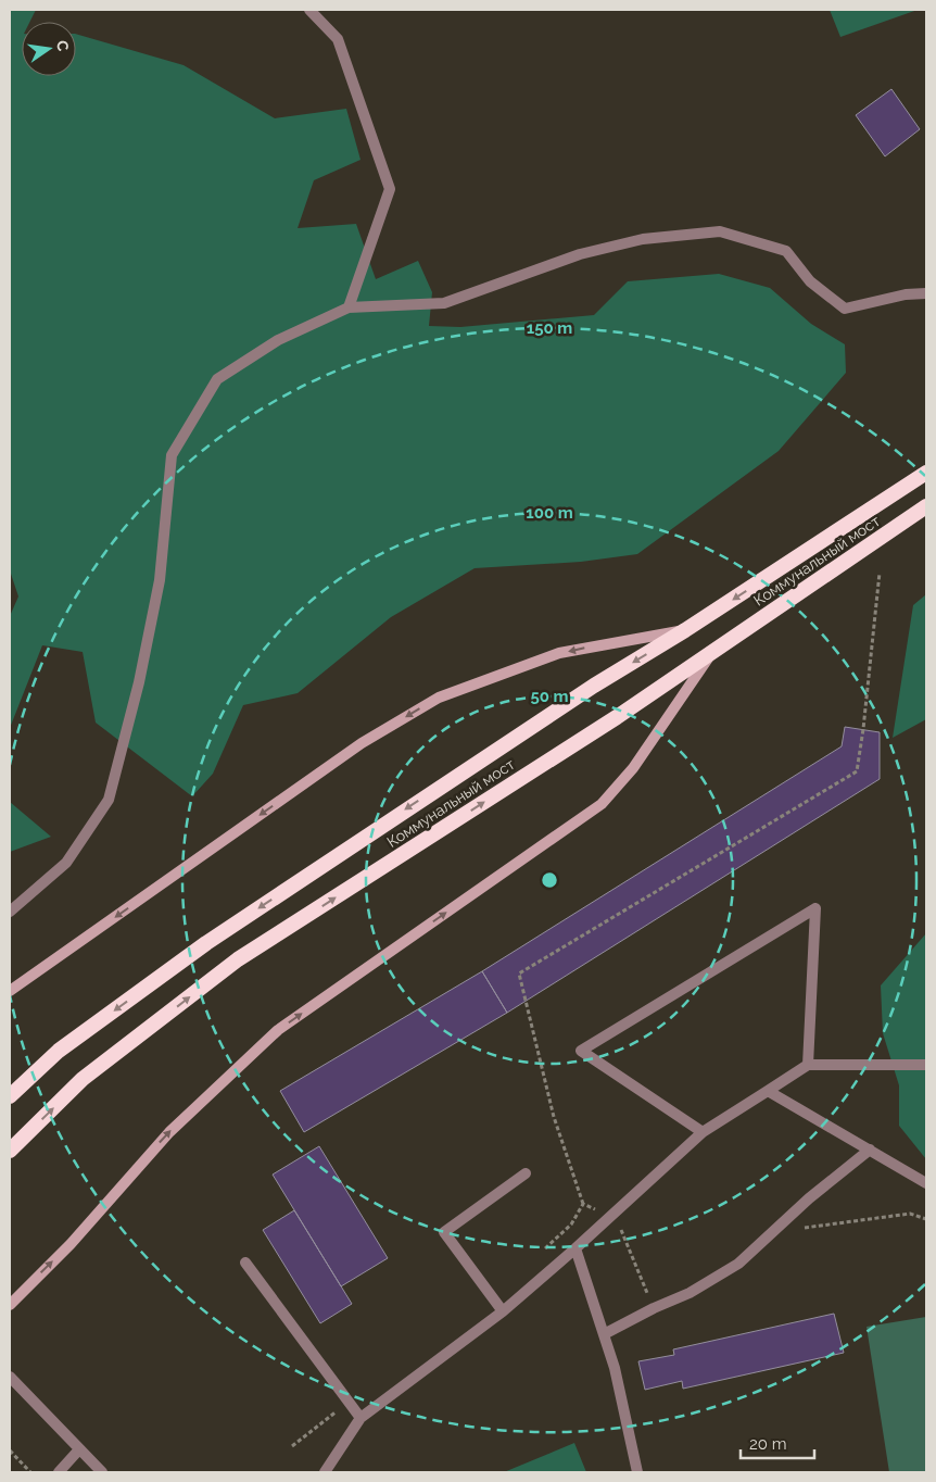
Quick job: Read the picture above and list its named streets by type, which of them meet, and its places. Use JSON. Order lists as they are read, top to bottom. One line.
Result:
{"streets":{"highway":["Коммунальный мост"]},"scale_bar":"20 m","north":"right","rings":["150 m","100 m","50 m"]}
